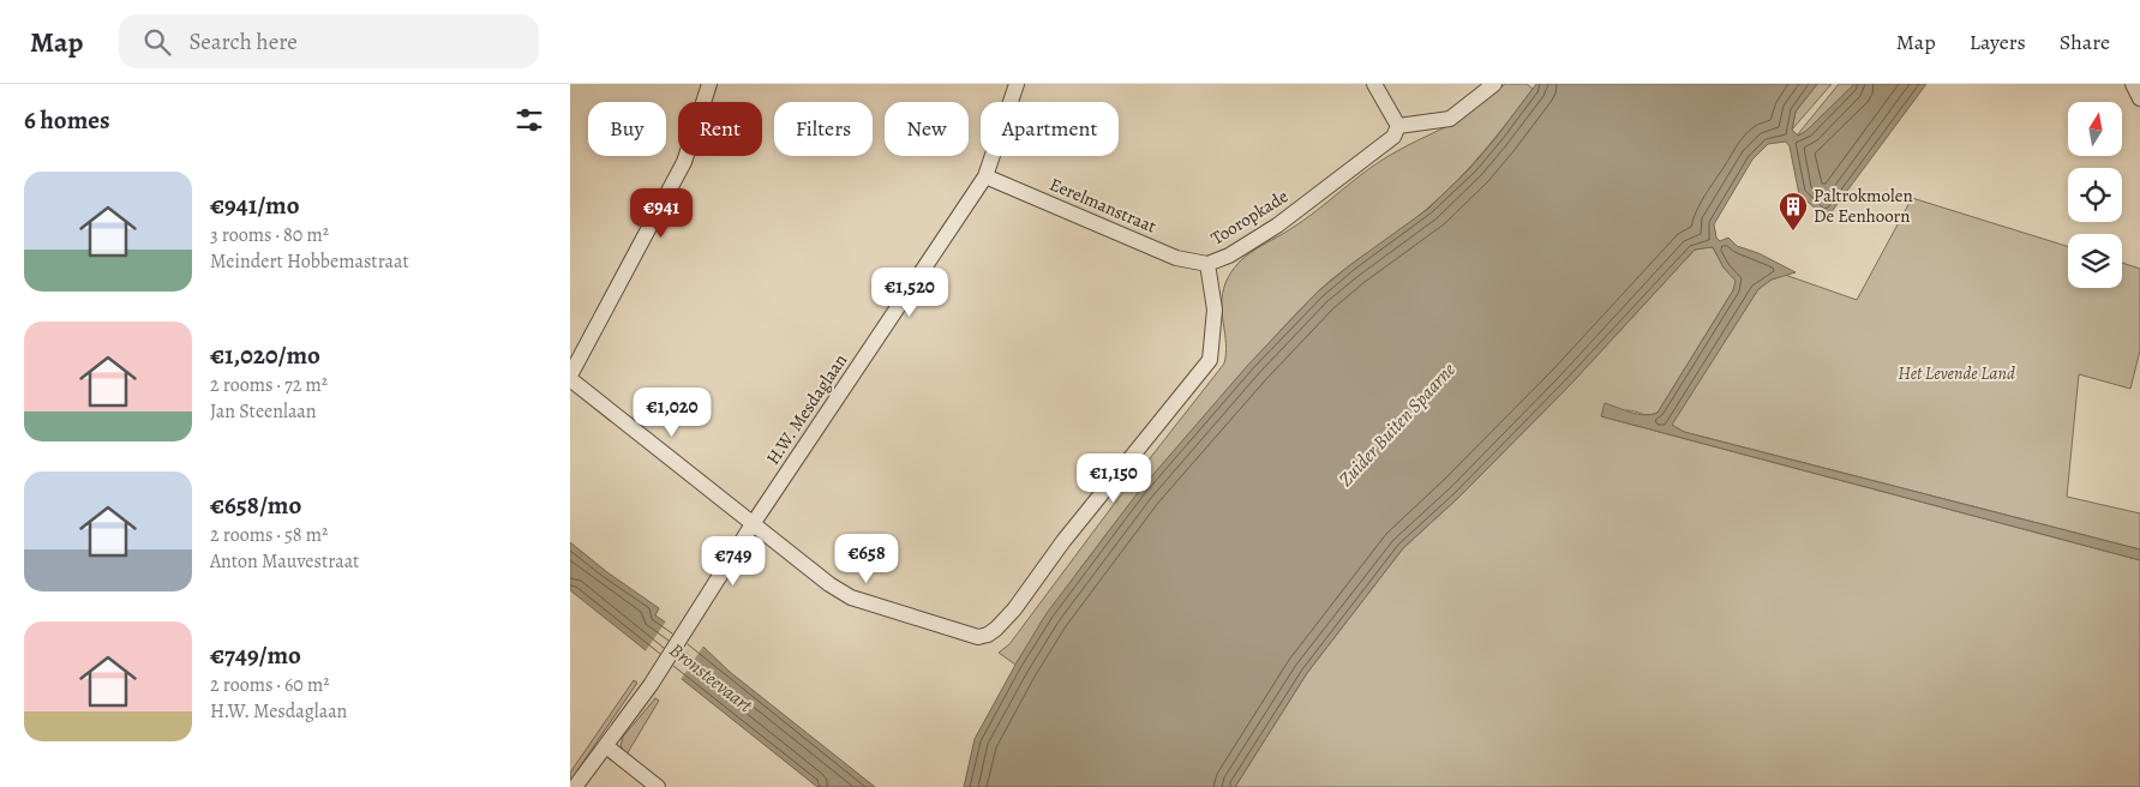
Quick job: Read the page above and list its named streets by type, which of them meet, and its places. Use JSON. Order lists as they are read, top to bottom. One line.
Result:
{"streets":{"street":["Eerelmanstraat","Tooropkade","H.W. Mesdaglaan"]},"crossings":[["Eerelmanstraat","Tooropkade"],["Eerelmanstraat","H.W. Mesdaglaan"],["Tooropkade","H.W. Mesdaglaan"]],"water":["Zuider Buiten Spaarne","Bronsteevaart"],"parks":["Het Levende Land"],"places":{"building":["Paltrokmolen De Eenhoorn"]},"north":"top","page":{"header":"Map","search":"Search here","nav":["Map","Layers","Share"],"heading":"6 homes","chip":["Buy","Rent","Filters","New","Apartment"],"list":[{"name":"€941/mo","note":"3 rooms · 80 m² · Meindert Hobbemastraat"},{"name":"€1,020/mo","note":"2 rooms · 72 m² · Jan Steenlaan"},{"name":"€658/mo","note":"2 rooms · 58 m² · Anton Mauvestraat"},{"name":"€749/mo","note":"2 rooms · 60 m² · H.W. Mesdaglaan"}],"price":["€941","€1,520","€1,020","€1,150","€658","€749"]}}
